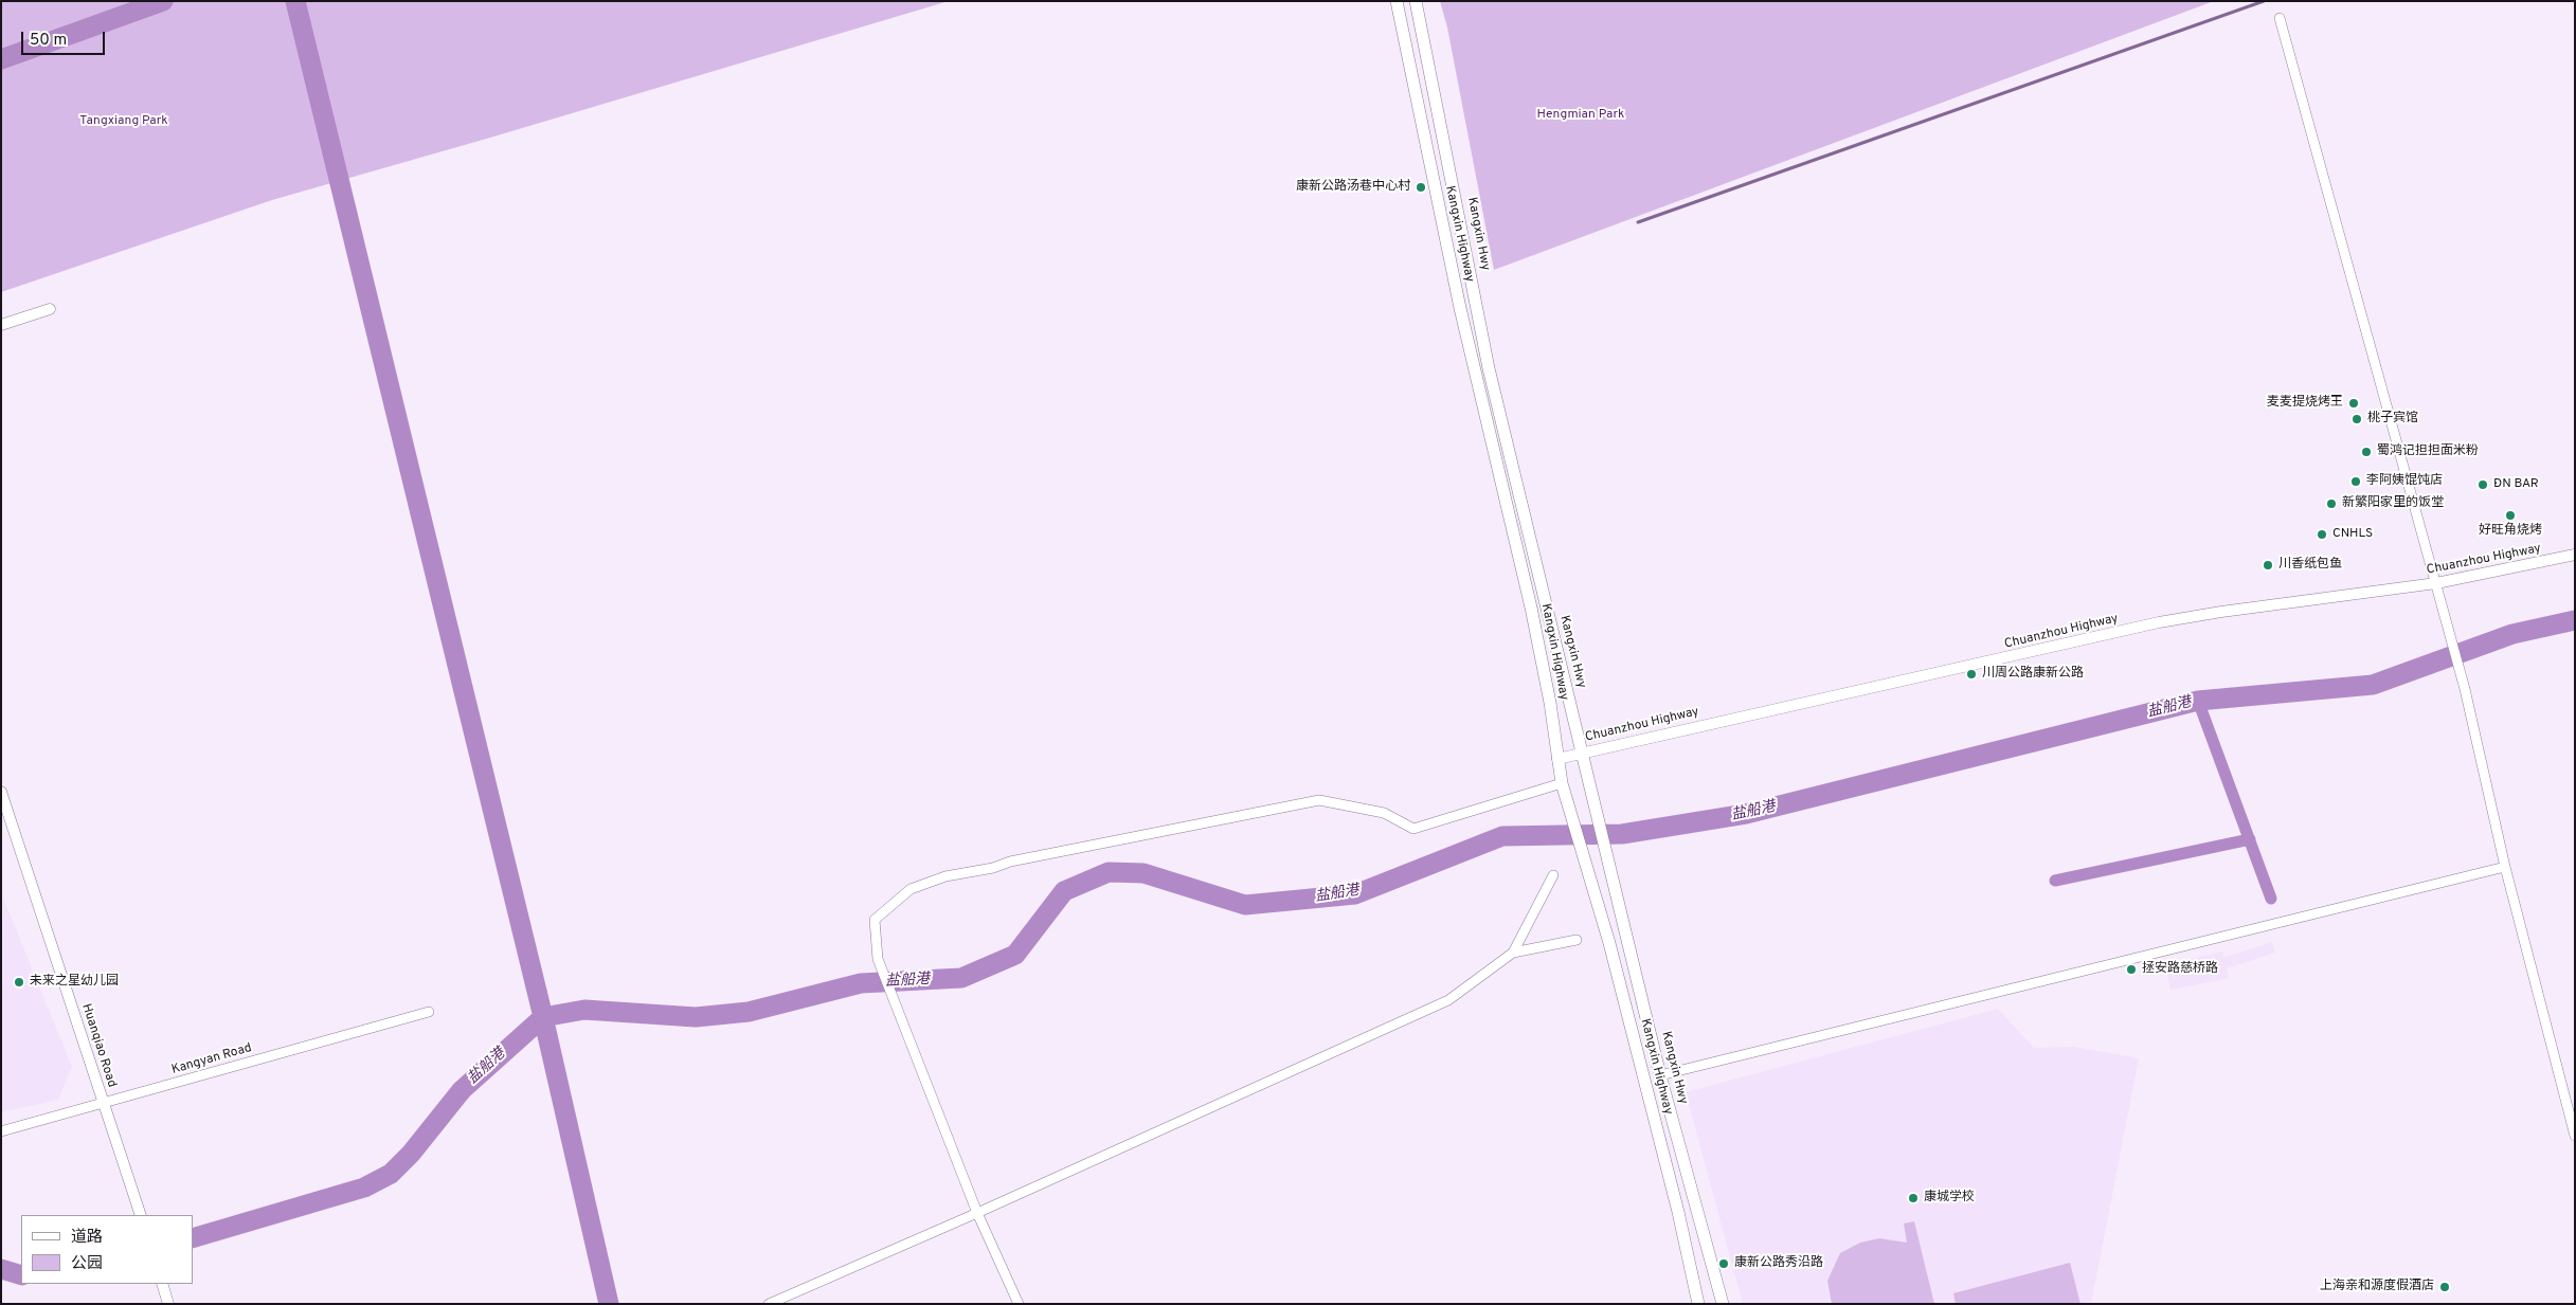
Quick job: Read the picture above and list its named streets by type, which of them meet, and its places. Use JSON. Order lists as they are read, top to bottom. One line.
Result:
{"streets":{"main road":["Kangxin Highway","Kangxin Hwy"],"street":["Chuanzhou Highway","Huanqiao Road","Kangyan Road"]},"crossings":[["Kangxin Highway","Chuanzhou Highway"],["Kangxin Hwy","Chuanzhou Highway"],["Huanqiao Road","Kangyan Road"]],"water":["盐船港"],"parks":["Hengmian Park","Tangxiang Park"],"places":["康新公路汤巷中心村","麦麦提烧烤王","桃子宾馆","蜀鸿记担担面米粉","李阿姨馄饨店","D·N BAR","新繁阳·家里的饭堂","好旺角烧烤","CNHLS","川香纸包鱼","川周公路康新公路","拯安路慈桥路","未来之星幼儿园","康城学校","康新公路秀沿路","上海亲和源度假酒店"],"legend":["道路","公园"],"scale_bar":"50 m"}
